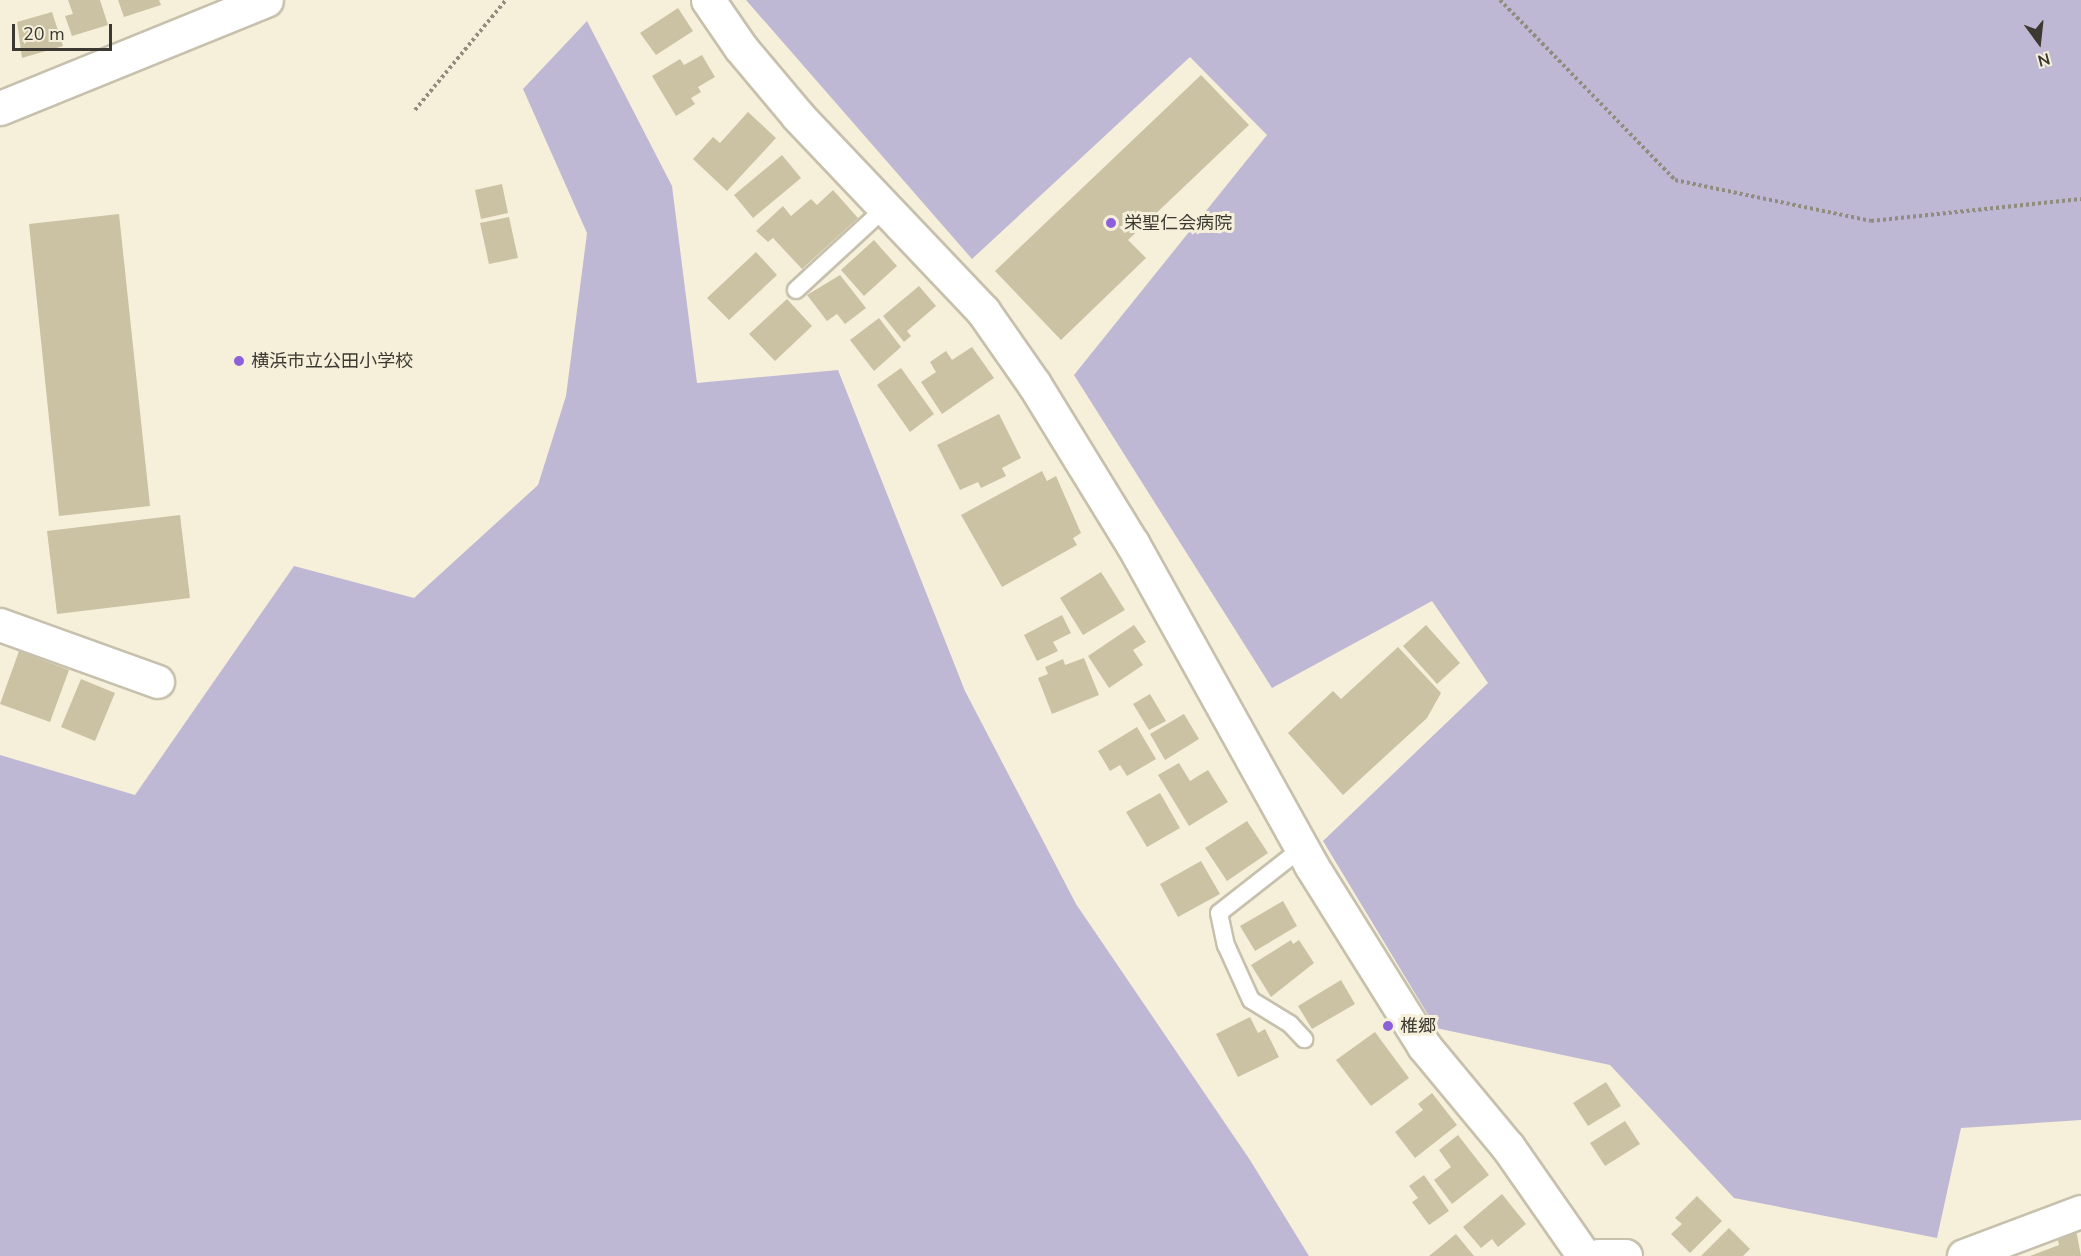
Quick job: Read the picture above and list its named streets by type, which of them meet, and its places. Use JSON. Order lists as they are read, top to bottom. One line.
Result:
{"places":["栄聖仁会病院","横浜市立公田小学校","椎郷"],"scale_bar":"20 m","north":"bottom"}
